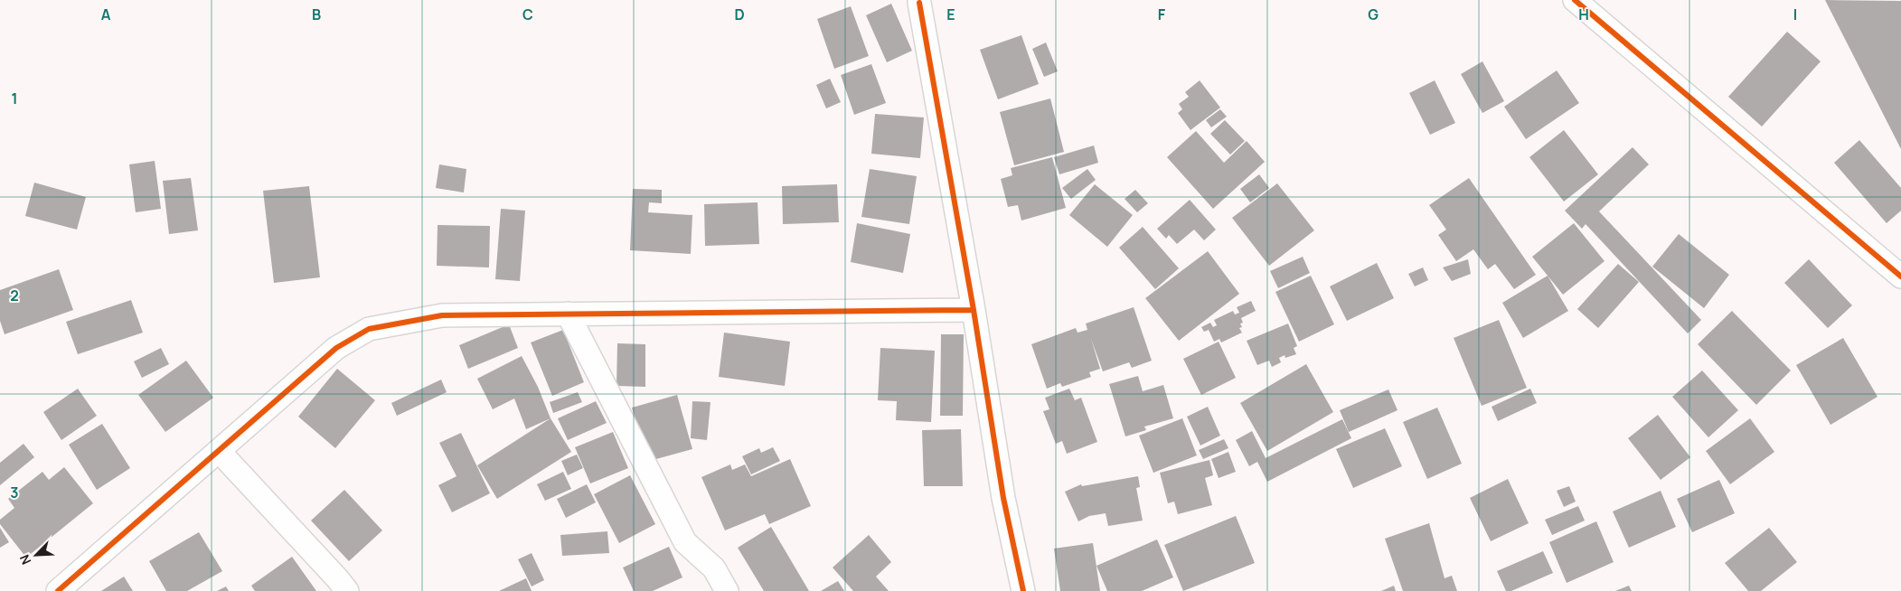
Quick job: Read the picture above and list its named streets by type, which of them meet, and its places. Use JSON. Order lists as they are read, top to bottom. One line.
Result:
{"north":"bottom left","grid":{"columns":["A","B","C","D","E","F","G","H","I"],"rows":["1","2","3"]}}
